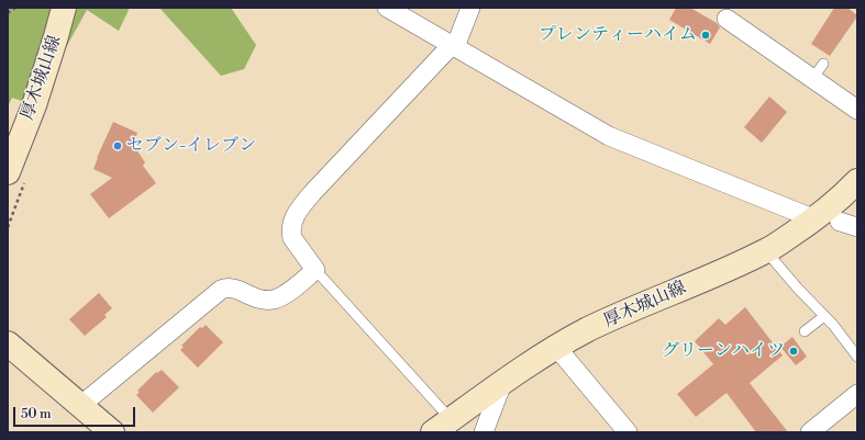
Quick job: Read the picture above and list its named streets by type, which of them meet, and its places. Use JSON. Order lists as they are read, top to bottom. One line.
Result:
{"streets":{"main road":["厚木城山線"]},"places":["プレンティーハイム","セブン-イレブン","グリーンハイツ"],"scale_bar":"50 m"}
